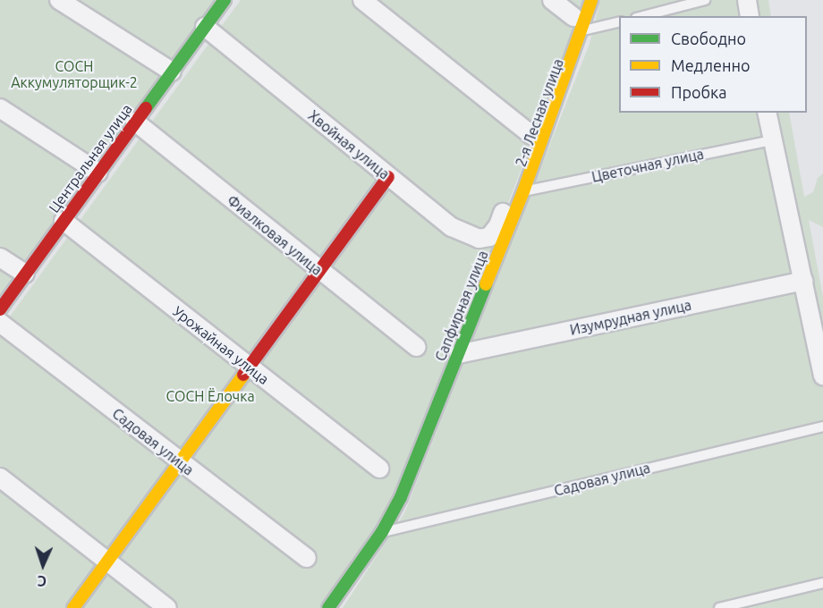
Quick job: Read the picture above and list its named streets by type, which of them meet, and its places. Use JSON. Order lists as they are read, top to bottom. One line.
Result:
{"streets":{"street":["2-я Лесная улица","Хвойная улица","Центральная улица","Фиалковая улица","Сапфирная улица","Изумрудная улица","Урожайная улица","Садовая улица"],"lane":["Цветочная улица"]},"crossings":[["2-я Лесная улица","Хвойная улица"],["2-я Лесная улица","Сапфирная улица"],["Хвойная улица","Центральная улица"],["Центральная улица","Фиалковая улица"],["Центральная улица","Урожайная улица"],["Цветочная улица","Сапфирная улица"],["Сапфирная улица","Изумрудная улица"],["Сапфирная улица","Садовая улица"]],"parks":["СОСН Аккумуляторщик-2","СОСН Ёлочка"],"legend":["Свободно","Медленно","Пробка"],"north":"bottom"}
